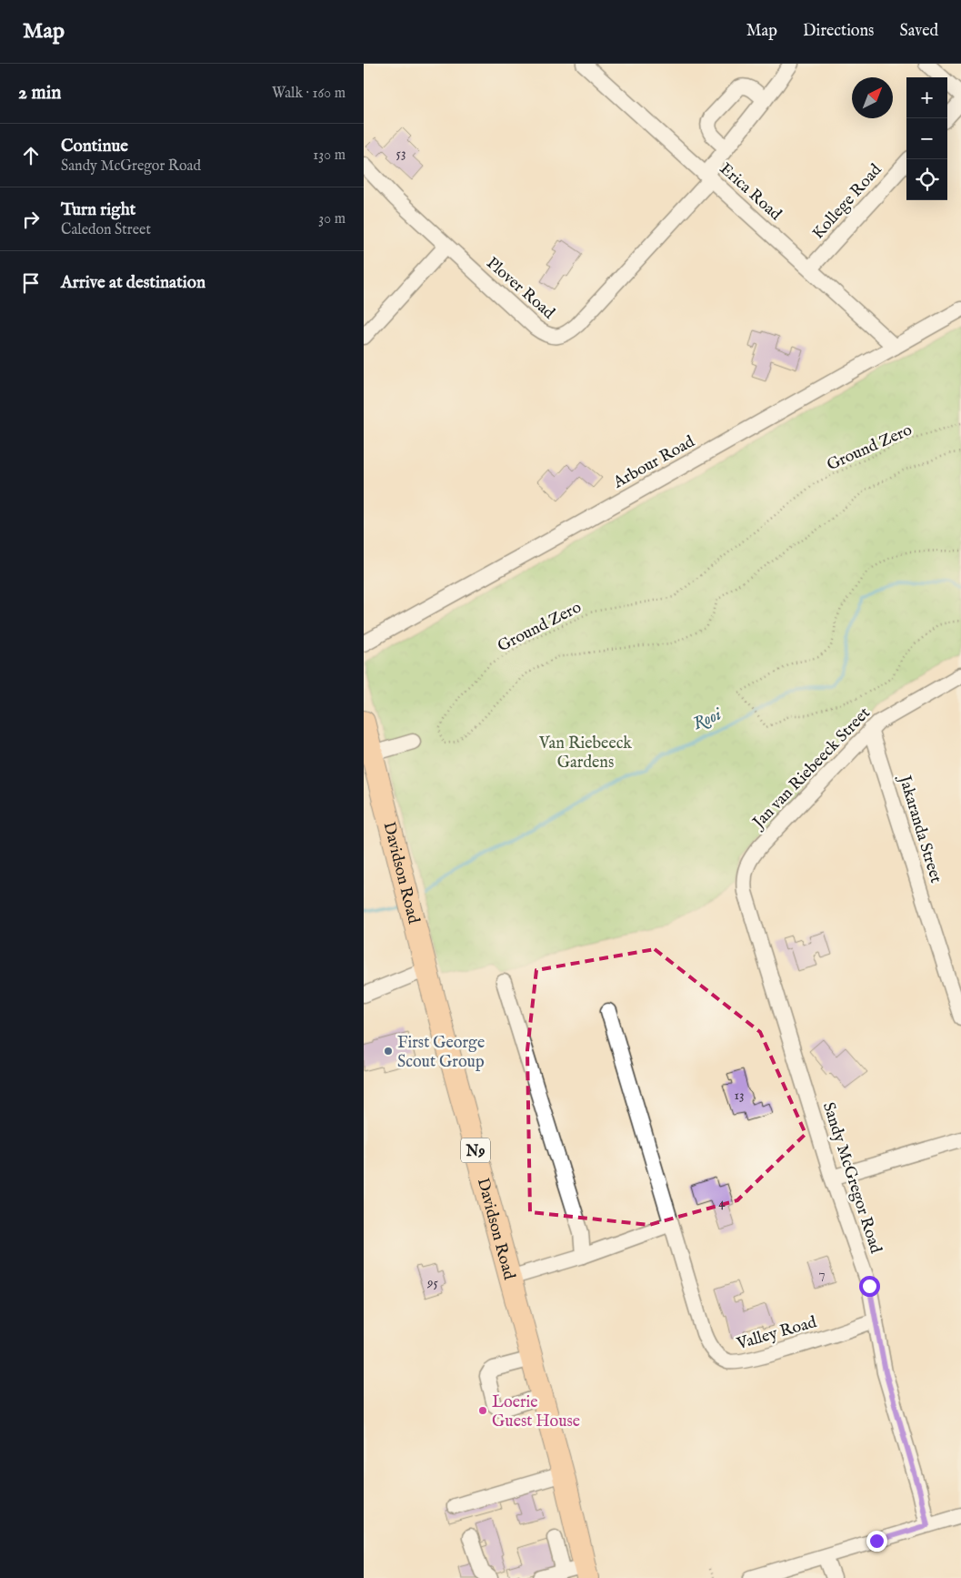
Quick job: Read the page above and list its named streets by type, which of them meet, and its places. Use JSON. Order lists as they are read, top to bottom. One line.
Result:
{"streets":{"highway":["Davidson Road","N9"],"street":["Erica Road","Kollege Road","Plover Road","Arbour Road","Jan van Riebeeck Street","Jakaranda Street","Sandy McGregor Road","Valley Road"],"path":["Ground Zero"]},"crossings":[["Erica Road","Kollege Road"],["Erica Road","Plover Road"],["Erica Road","Arbour Road"],["Jan van Riebeeck Street","Jakaranda Street"],["Jan van Riebeeck Street","Sandy McGregor Road"],["Sandy McGregor Road","Valley Road"]],"water":["Rooi"],"parks":["Van Riebeeck Gardens"],"places":["First George Scout Group","Loerie Guest House"],"house_numbers":["53","13","4","7","95"],"north":"top right","page":{"header":"Map","nav":["Map","Directions","Saved"],"heading":["2 min","Walk · 160 m"],"map_buttons":["+","−"],"list":[["Continue","Sandy McGregor Road","130 m"],["Turn right","Caledon Street","30 m"],"Arrive at destination"]}}
